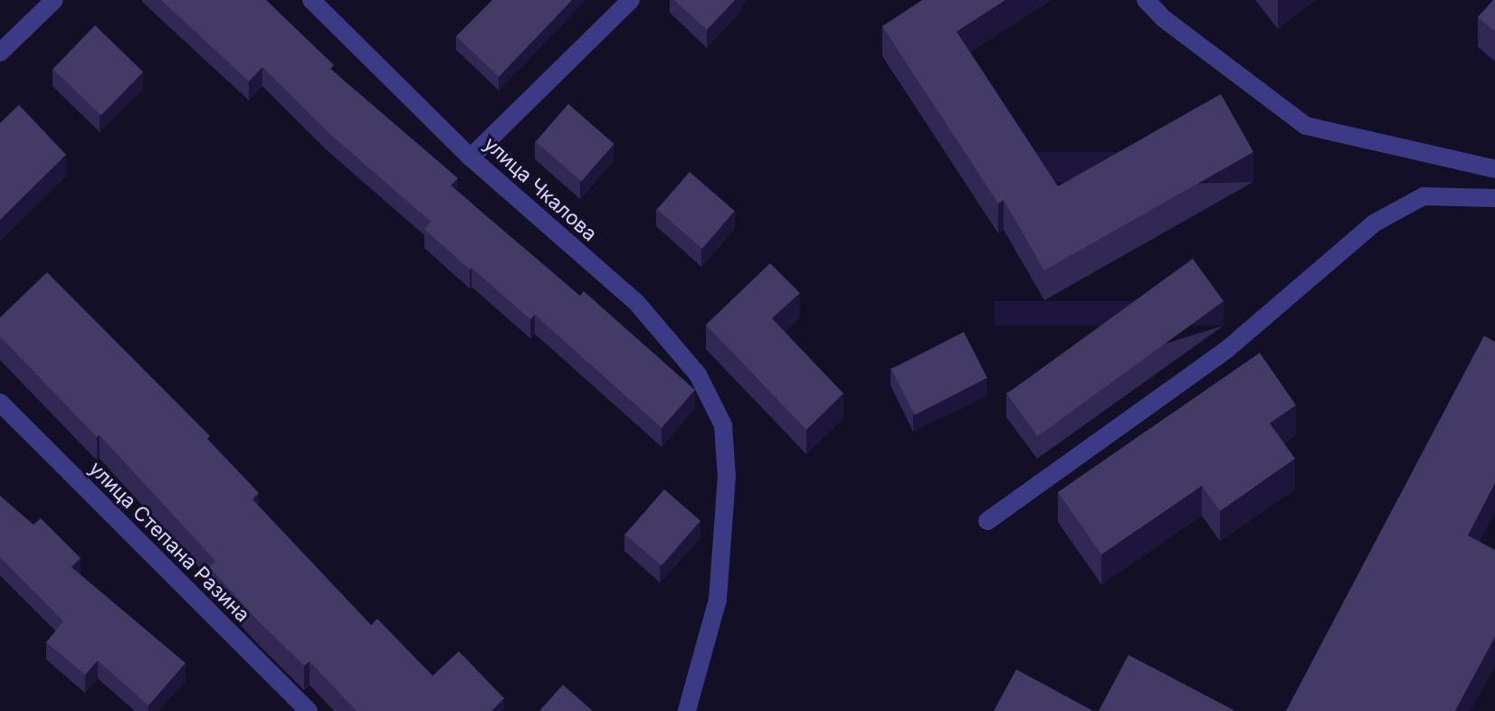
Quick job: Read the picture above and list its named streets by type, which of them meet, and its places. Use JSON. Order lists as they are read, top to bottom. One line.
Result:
{"streets":{"street":["улица Чкалова","улица Степана Разина"]}}
